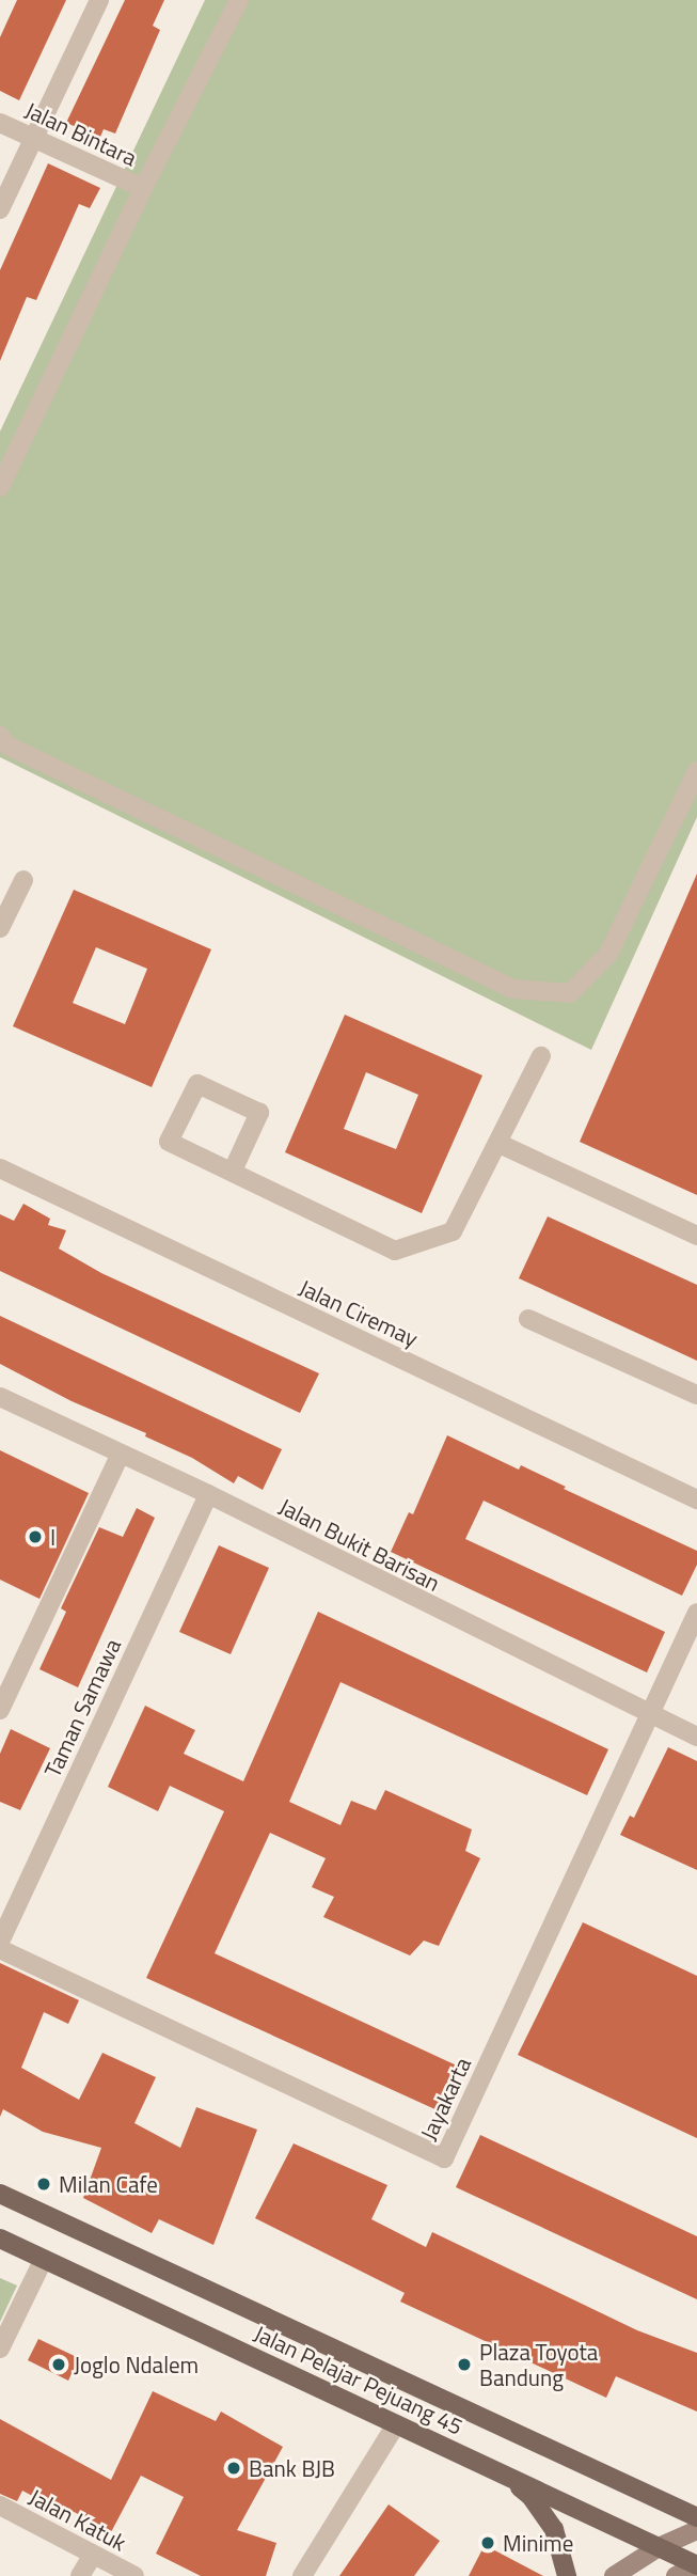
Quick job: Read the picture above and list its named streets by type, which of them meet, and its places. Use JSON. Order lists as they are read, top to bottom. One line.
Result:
{"streets":{"main road":["Jalan Pelajar Pejuang 45"],"street":["Jalan Bintara","Jalan Ciremay","Jalan Bukit Barisan","Taman Samawa","Jayakarta","Jalan Katuk"]},"crossings":[["Jalan Bukit Barisan","Taman Samawa"],["Jalan Bukit Barisan","Jayakarta"]],"places":["I","Milan Cafe","Joglo Ndalem","Plaza Toyota Bandung","Bank BJB","Minime"]}
